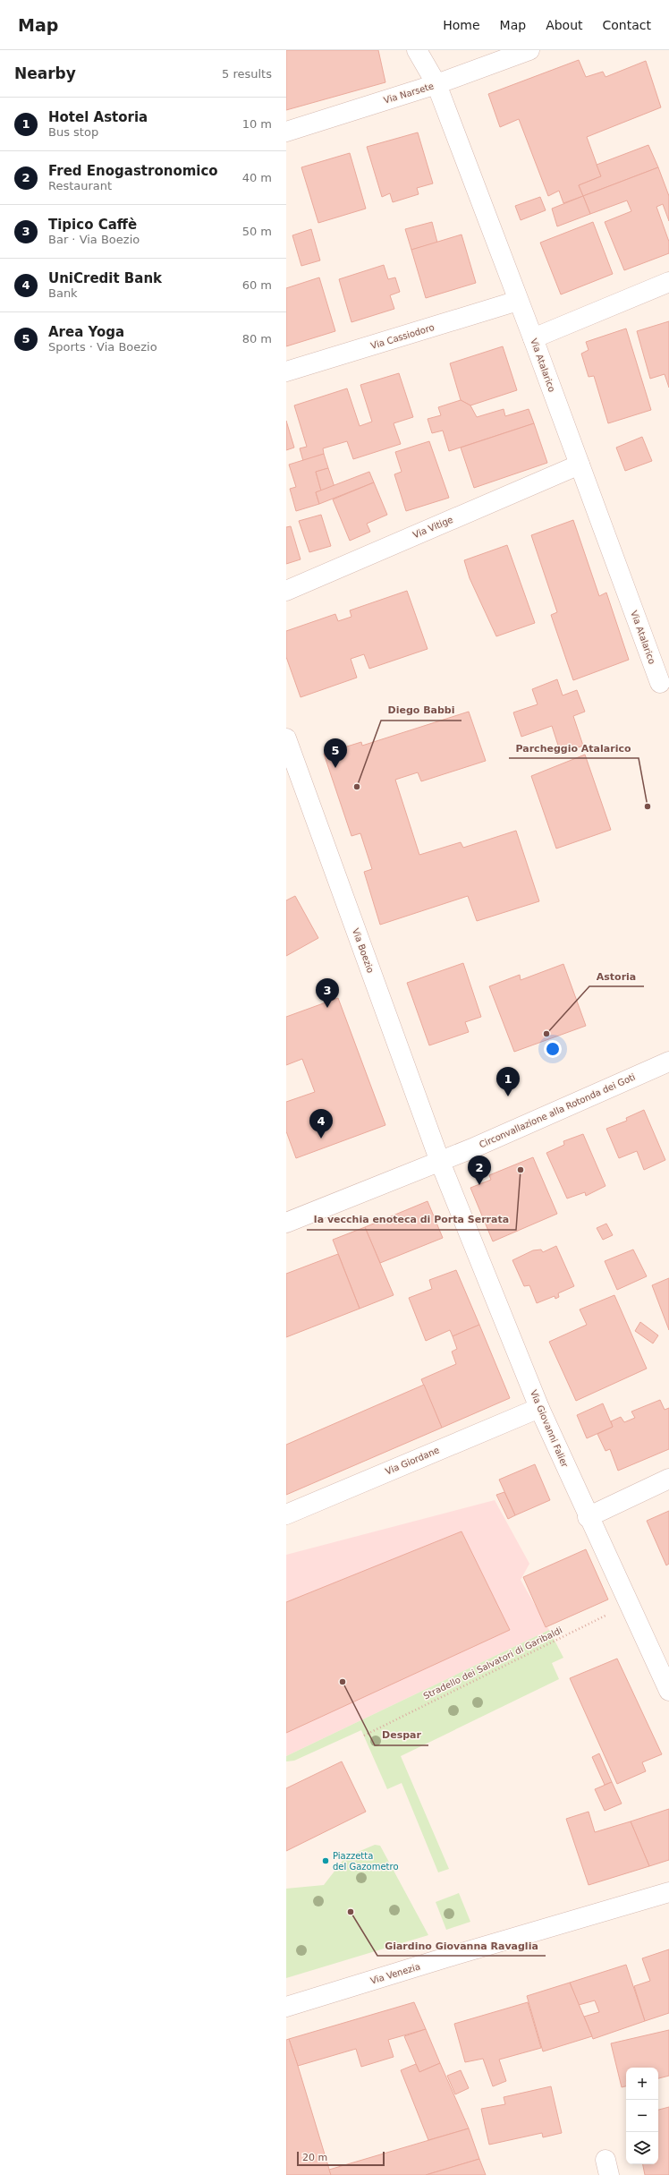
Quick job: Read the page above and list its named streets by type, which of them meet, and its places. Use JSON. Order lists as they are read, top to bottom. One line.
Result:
{"streets":{"street":["Via Narsete","Via Cassiodoro","Via Atalarico","Via Vitige","Via Boezio","Circonvallazione alla Rotonda dei Goti","Via Giovanni Falier","Via Giordane","Via Venezia"],"path":["Stradello dei Salvatori di Garibaldi"]},"crossings":[["Via Narsete","Via Atalarico"],["Via Cassiodoro","Via Atalarico"],["Via Atalarico","Via Vitige"],["Via Boezio","Circonvallazione alla Rotonda dei Goti"],["Via Boezio","Via Giovanni Falier"],["Circonvallazione alla Rotonda dei Goti","Via Giovanni Falier"],["Via Giovanni Falier","Via Giordane"],["Via Giovanni Falier","Stradello dei Salvatori di Garibaldi"]],"places":["Diego Babbi","Parcheggio Atalarico","Astoria","la vecchia enoteca di Porta Serrata","Despar","Piazzetta del Gazometro","Giardino Giovanna Ravaglia"],"scale_bar":"20 m","page":{"header":"Map","nav":["Home","Map","About","Contact"],"heading":["Nearby","5 results"],"list":[{"mark":"1","name":"Hotel Astoria","note":"Bus stop","value":"10 m"},{"mark":"2","name":"Fred Enogastronomico","note":"Restaurant","value":"40 m"},{"mark":"3","name":"Tipico Caffè","note":"Bar · Via Boezio","value":"50 m"},{"mark":"4","name":"UniCredit Bank","note":"Bank","value":"60 m"},{"mark":"5","name":"Area Yoga","note":"Sports · Via Boezio","value":"80 m"}],"pins":["5","3","1","4","2"],"map_buttons":["+","−"],"scale":"20 m"}}
